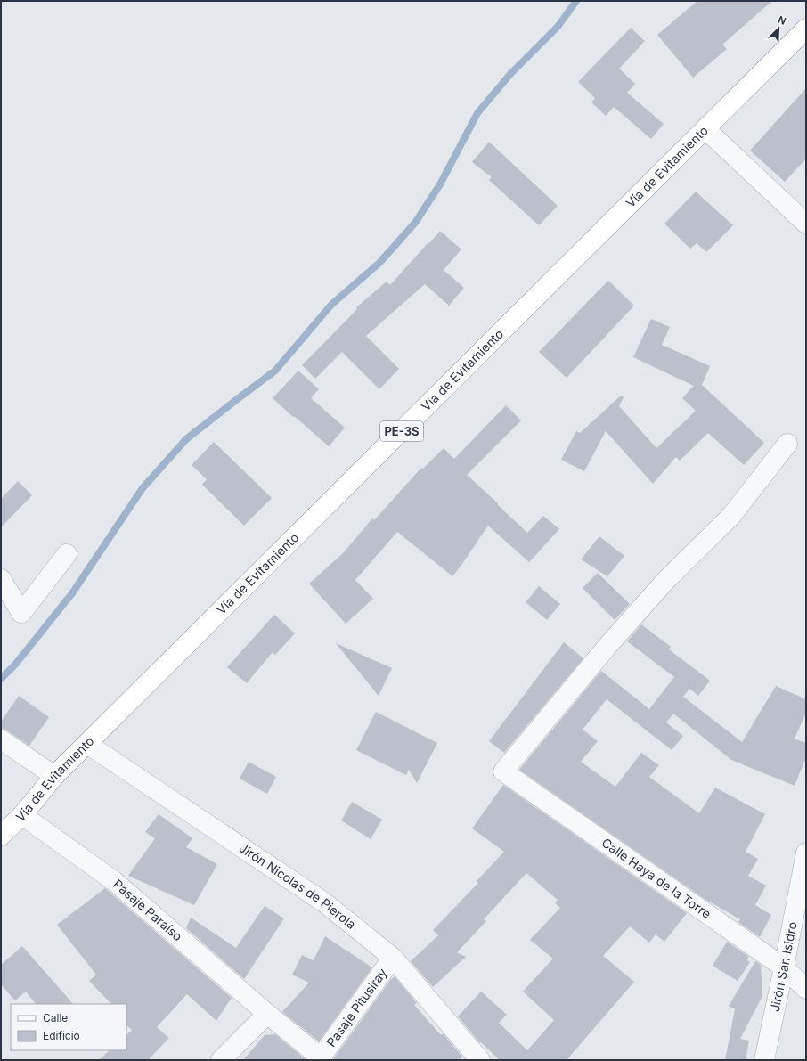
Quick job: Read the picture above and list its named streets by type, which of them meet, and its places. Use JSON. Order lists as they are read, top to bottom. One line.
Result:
{"streets":{"highway":["Vía de Evitamiento","PE-3S"],"street":["Calle Haya de la Torre","Jirón Nicolas de Pierola","Pasaje Paraíso","Jirón San Isidro","Pasaje Pitusiray"]},"crossings":[["Vía de Evitamiento","Jirón Nicolas de Pierola"],["Vía de Evitamiento","Pasaje Paraíso"],["Calle Haya de la Torre","Jirón San Isidro"],["Jirón Nicolas de Pierola","Pasaje Pitusiray"],["Pasaje Paraíso","Pasaje Pitusiray"]],"legend":["Calle","Edificio"],"north":"top right"}
